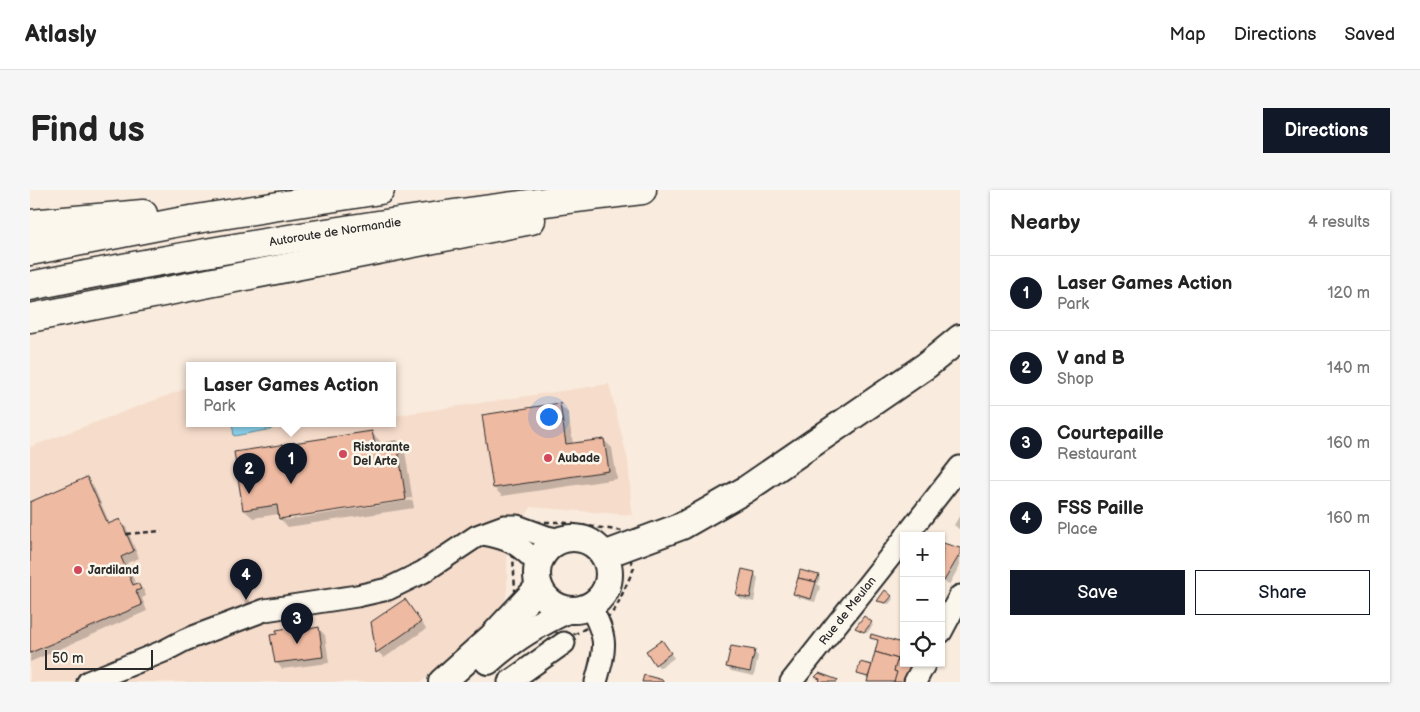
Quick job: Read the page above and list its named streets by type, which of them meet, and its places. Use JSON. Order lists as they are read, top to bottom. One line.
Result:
{"streets":{"highway":["Autoroute de Normandie"],"street":["Rue de Meulan"]},"places":["Ristorante Del Arte","Aubade","Jardiland"],"scale_bar":"50 m","page":{"header":"Atlasly","nav":["Map","Directions","Saved"],"buttons":["Directions",["Save","Share"]],"title":"Find us","heading":["Nearby","4 results"],"list":[{"mark":"1","name":"Laser Games Action","note":"Park","value":"120 m"},{"mark":"2","name":"V and B","note":"Shop","value":"140 m"},{"mark":"3","name":"Courtepaille","note":"Restaurant","value":"160 m"},{"mark":"4","name":"FSS Paille","note":"Place","value":"160 m"}],"popup":["Laser Games Action","Park"],"pins":["1","2","4","3"],"map_buttons":["+","−"],"scale":"50 m"}}
